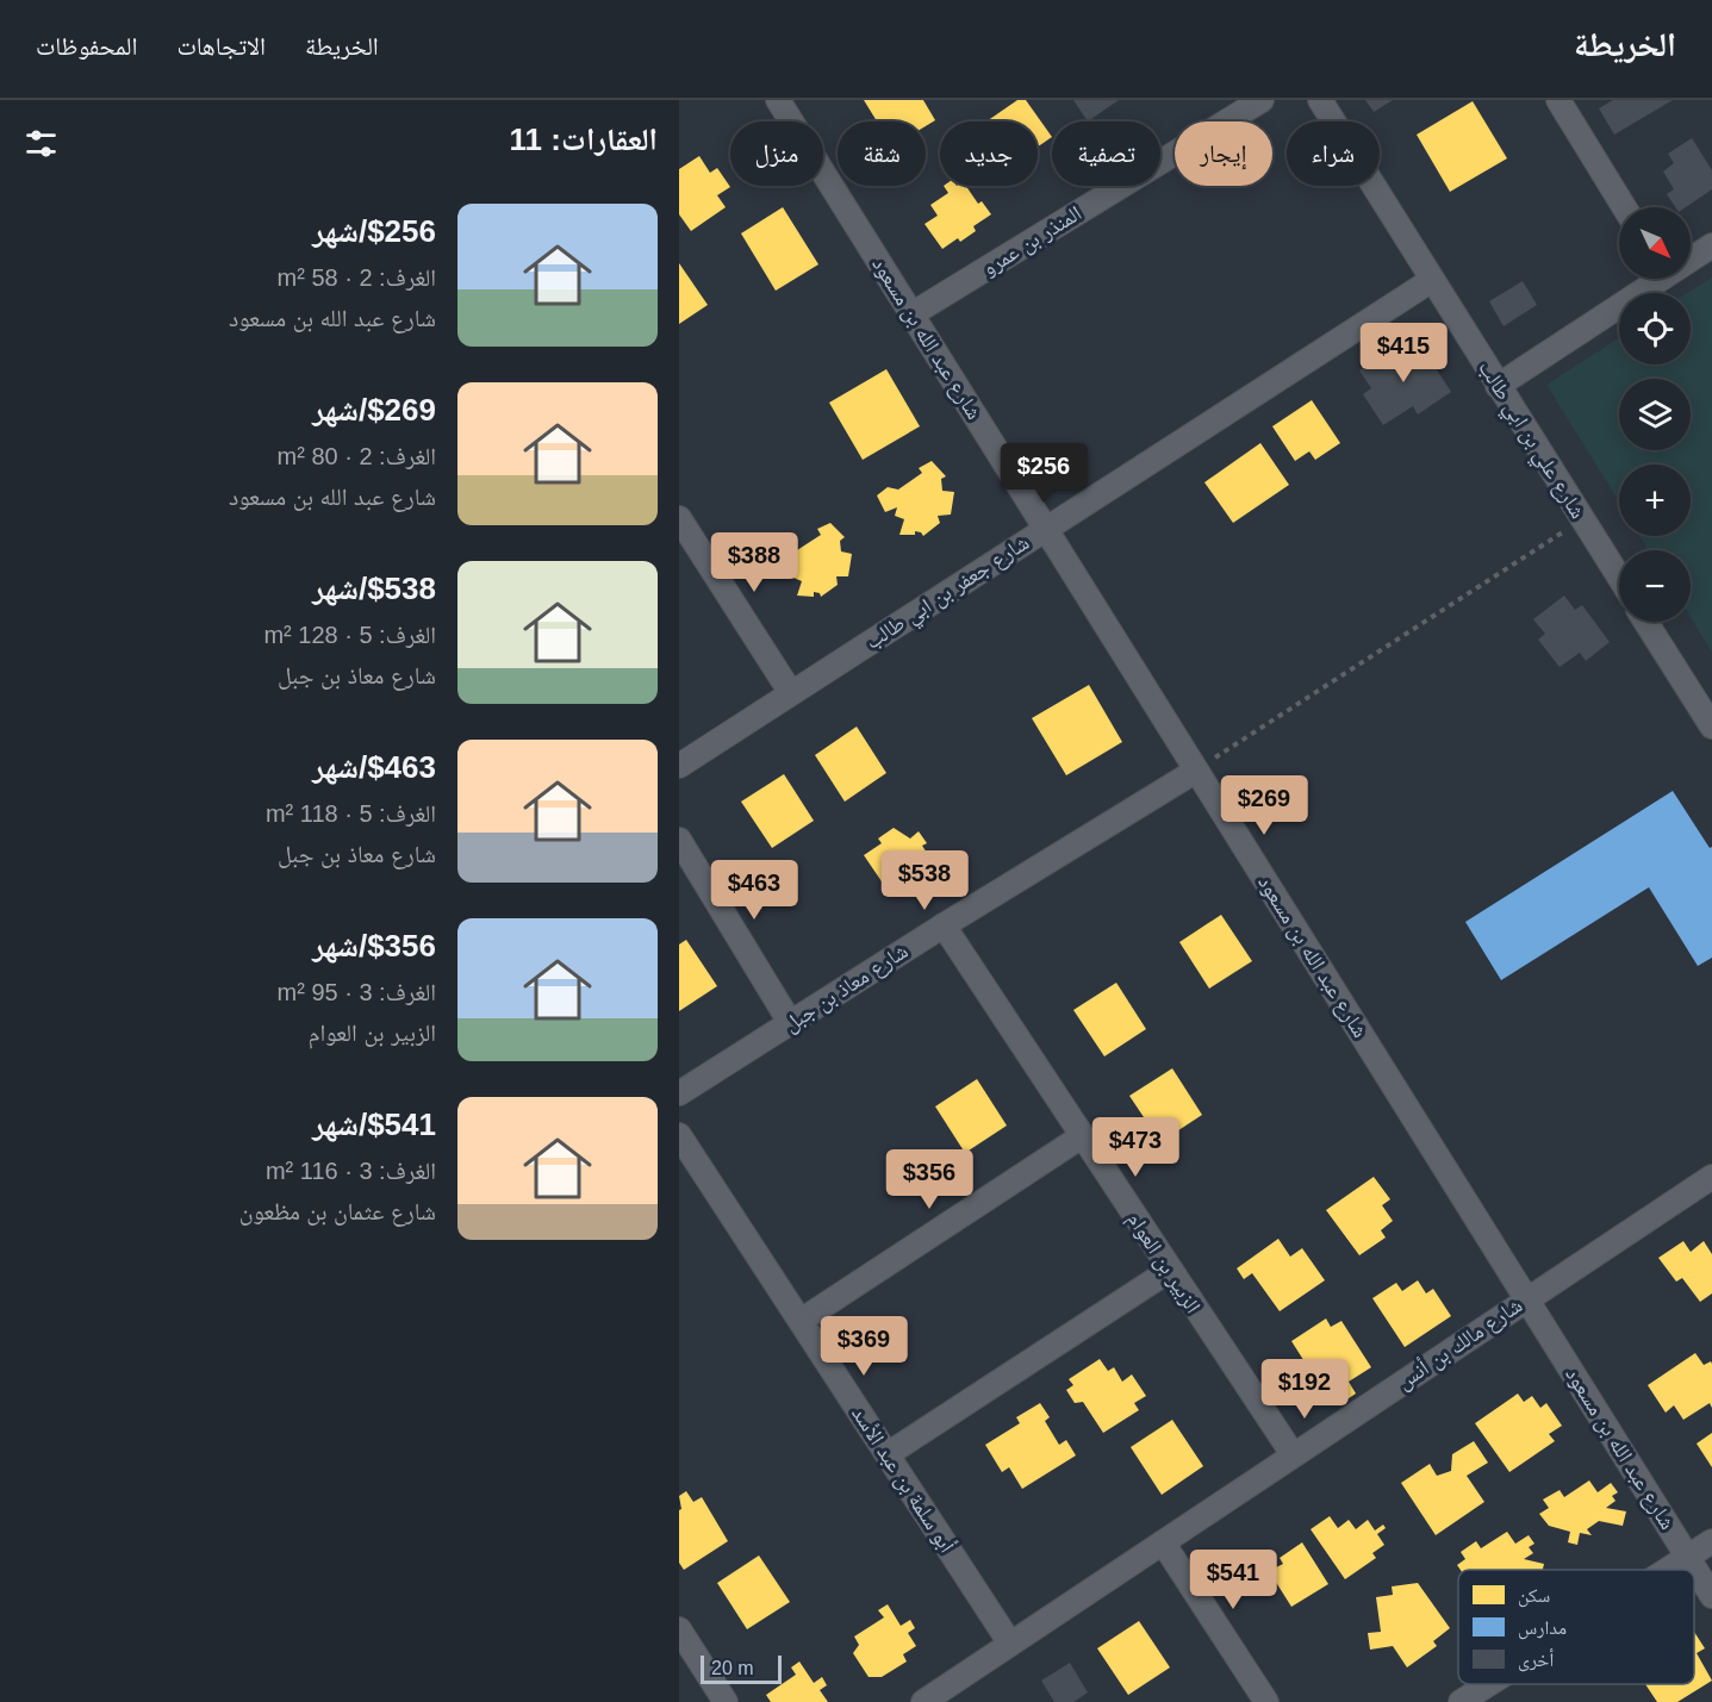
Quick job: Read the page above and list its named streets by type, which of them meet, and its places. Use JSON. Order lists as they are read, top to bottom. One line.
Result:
{"streets":{"street":["المنذر بن عمرو","شارع عبد الله بن مسعود","شارع علي بن ابي طالب","شارع جعفر بن ابي طالب","شارع معاذ بن جبل","الزبير بن العوام","شارع مالك بن أنس","أبو سلمة بن عبد الأسد"]},"crossings":[["المنذر بن عمرو","شارع عبد الله بن مسعود"],["شارع عبد الله بن مسعود","شارع جعفر بن ابي طالب"],["شارع عبد الله بن مسعود","شارع معاذ بن جبل"],["شارع عبد الله بن مسعود","شارع مالك بن أنس"],["شارع علي بن ابي طالب","شارع جعفر بن ابي طالب"],["شارع معاذ بن جبل","الزبير بن العوام"],["الزبير بن العوام","شارع مالك بن أنس"],["شارع مالك بن أنس","أبو سلمة بن عبد الأسد"]],"legend":["سكن","مدارس","أخرى"],"scale_bar":"20 m","north":"bottom right","page":{"header":"الخريطة","nav":["الخريطة","الاتجاهات","المحفوظات"],"heading":"العقارات: 11","chip":["شراء","إيجار","تصفية","جديد","شقة","منزل"],"list":[{"name":"$256/شهر","note":"الغرف: 2 · 58 m² · شارع عبد الله بن مسعود"},{"name":"$269/شهر","note":"الغرف: 2 · 80 m² · شارع عبد الله بن مسعود"},{"name":"$538/شهر","note":"الغرف: 5 · 128 m² · شارع معاذ بن جبل"},{"name":"$463/شهر","note":"الغرف: 5 · 118 m² · شارع معاذ بن جبل"},{"name":"$356/شهر","note":"الغرف: 3 · 95 m² · الزبير بن العوام"},{"name":"$541/شهر","note":"الغرف: 3 · 116 m² · شارع عثمان بن مظعون"}],"map_buttons":["+","−"],"price":["$415","$256","$388","$269","$538","$463","$473","$356","$369","$192","$541"],"scale":"20 m"}}
